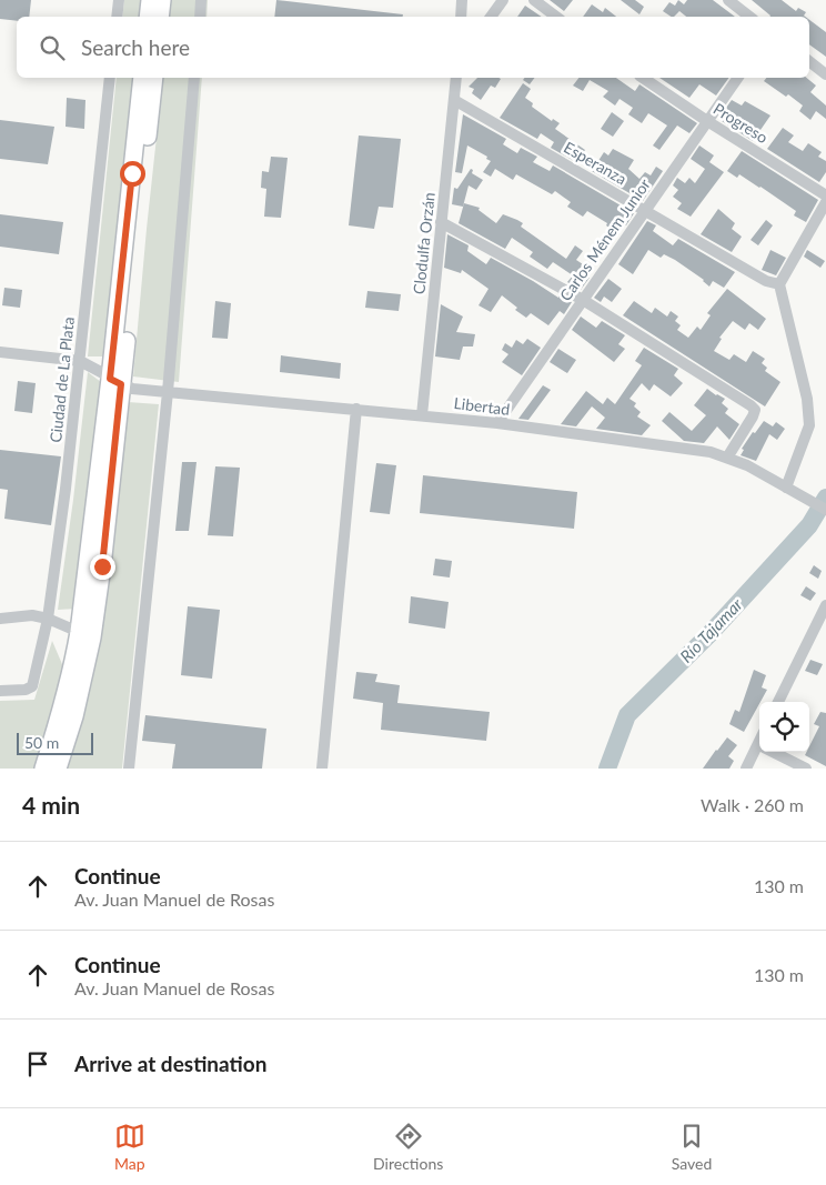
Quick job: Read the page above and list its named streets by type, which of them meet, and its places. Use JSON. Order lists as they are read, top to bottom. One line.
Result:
{"streets":{"street":["Progreso","Esperanza","Carlos Ménem Junior","Clodulfa Orzán","Ciudad de La Plata","Libertad"]},"crossings":[["Progreso","Carlos Ménem Junior"],["Esperanza","Carlos Ménem Junior"],["Esperanza","Clodulfa Orzán"],["Carlos Ménem Junior","Libertad"],["Clodulfa Orzán","Libertad"]],"water":["Río Tajamar"],"scale_bar":"50 m","page":{"search":"Search here","scale":"50 m","heading":["4 min","Walk · 260 m"],"list":[["Continue","Av. Juan Manuel de Rosas","130 m"],["Continue","Av. Juan Manuel de Rosas","130 m"],"Arrive at destination"],"nav":["Map","Directions","Saved"]}}
